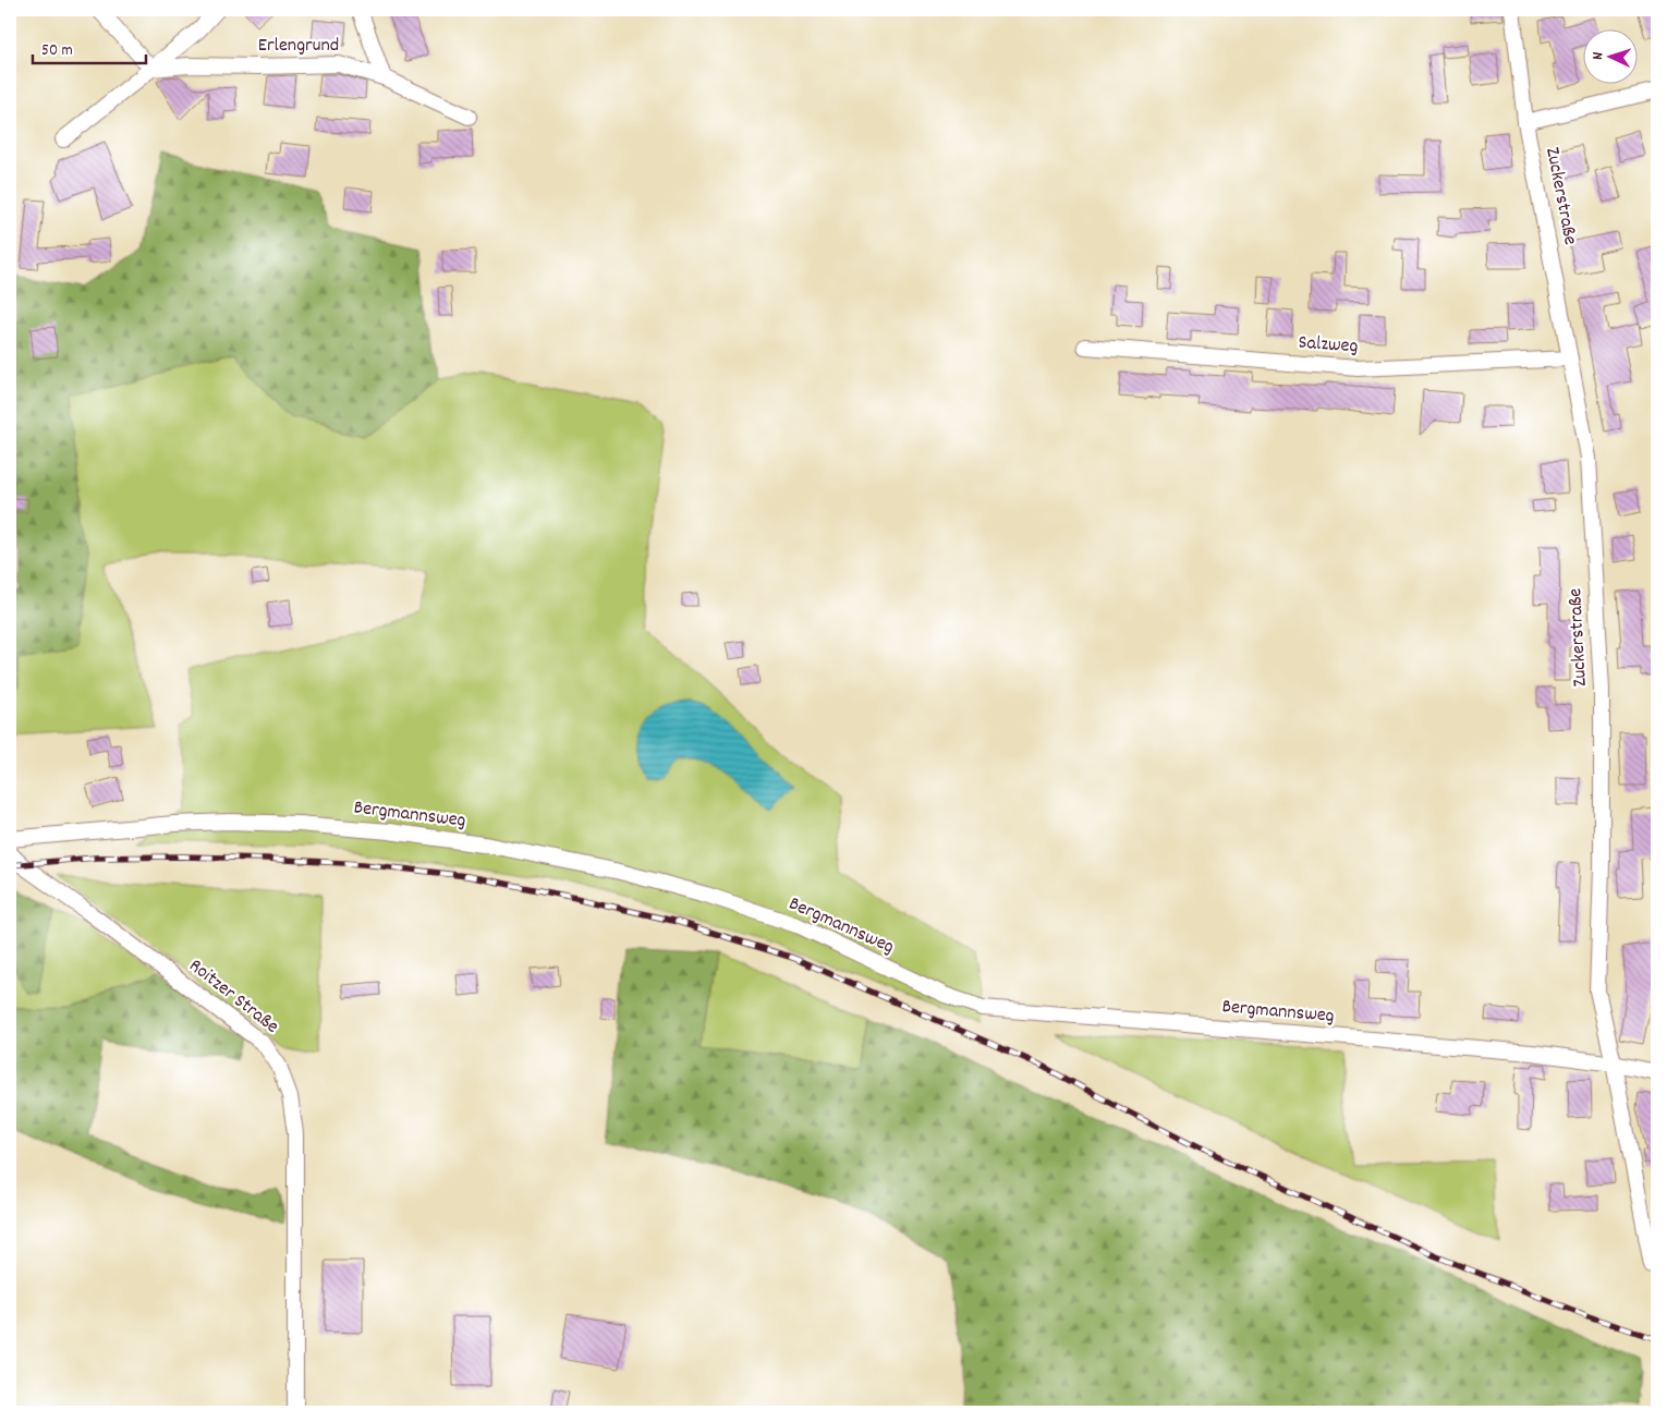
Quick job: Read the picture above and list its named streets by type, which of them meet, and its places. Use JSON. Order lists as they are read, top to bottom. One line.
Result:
{"streets":{"street":["Erlengrund","Zuckerstraße","Salzweg","Bergmannsweg","Roitzer Straße"]},"crossings":[["Zuckerstraße","Salzweg"],["Zuckerstraße","Bergmannsweg"]],"scale_bar":"50 m","north":"left"}
